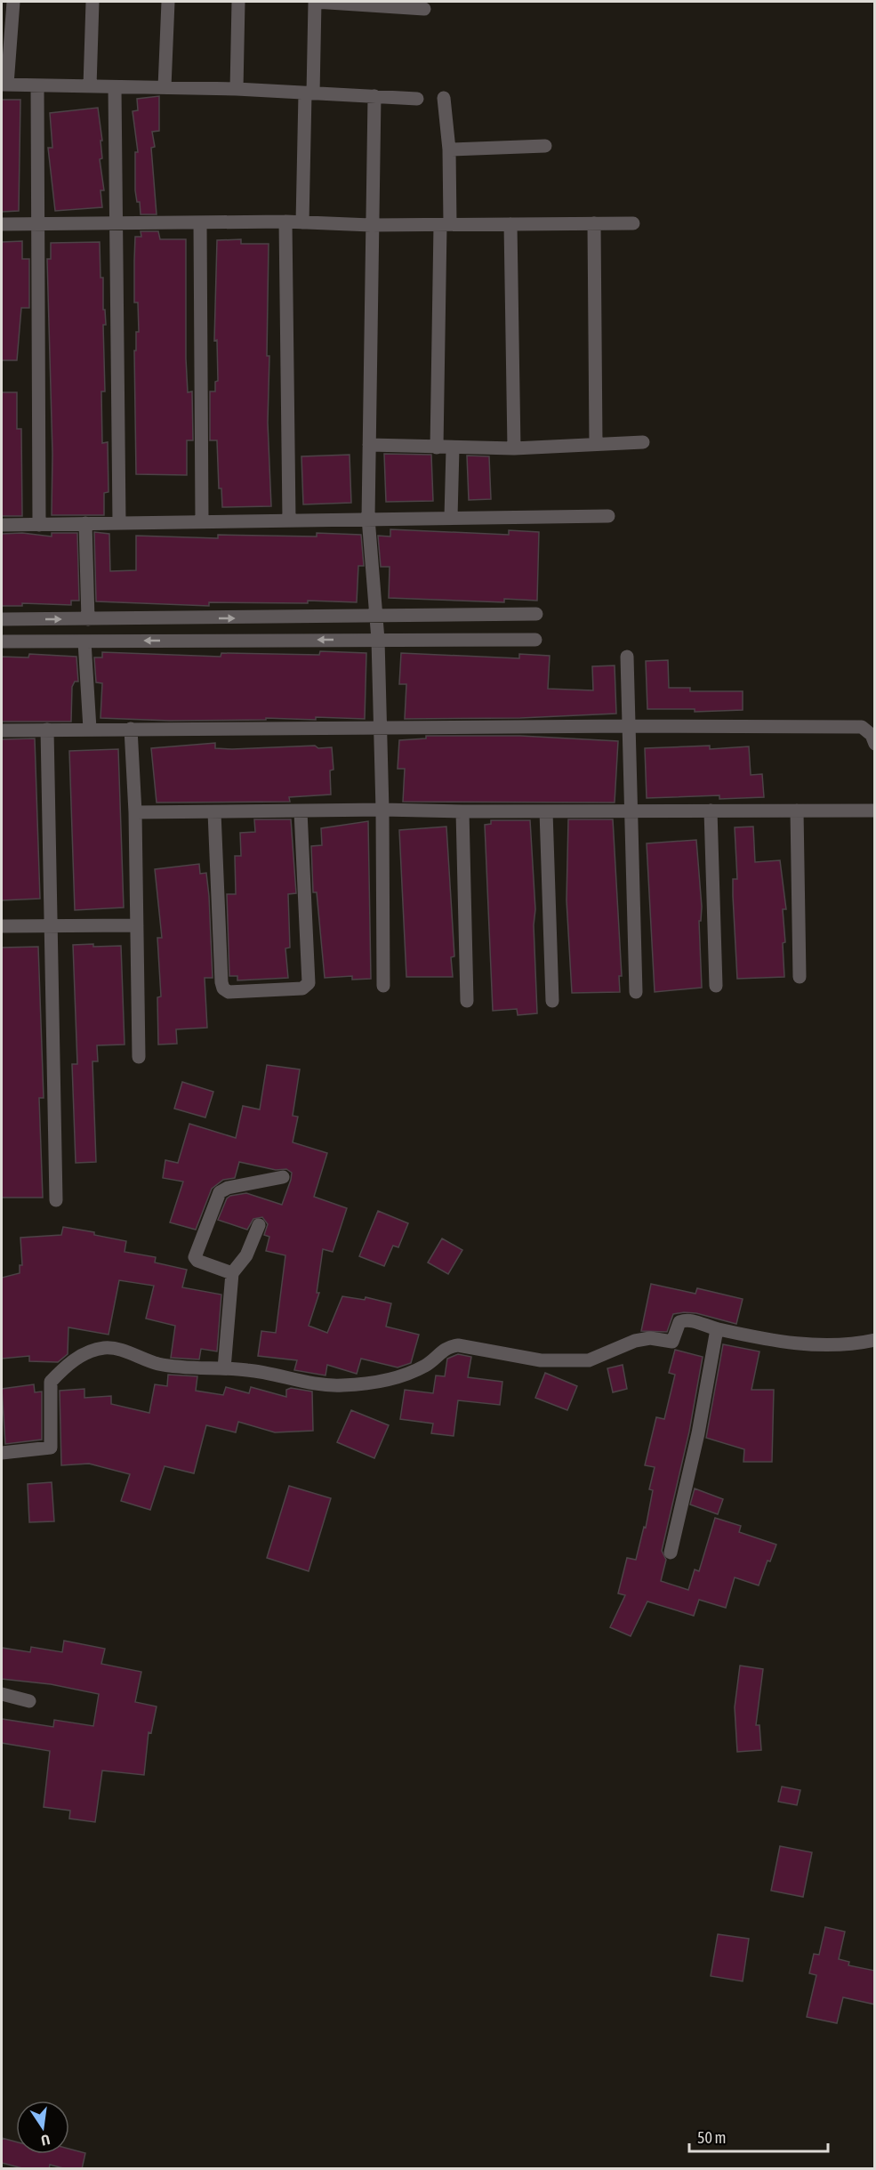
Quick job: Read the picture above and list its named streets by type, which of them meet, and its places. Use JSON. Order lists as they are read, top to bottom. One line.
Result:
{"scale_bar":"50 m","north":"bottom"}
